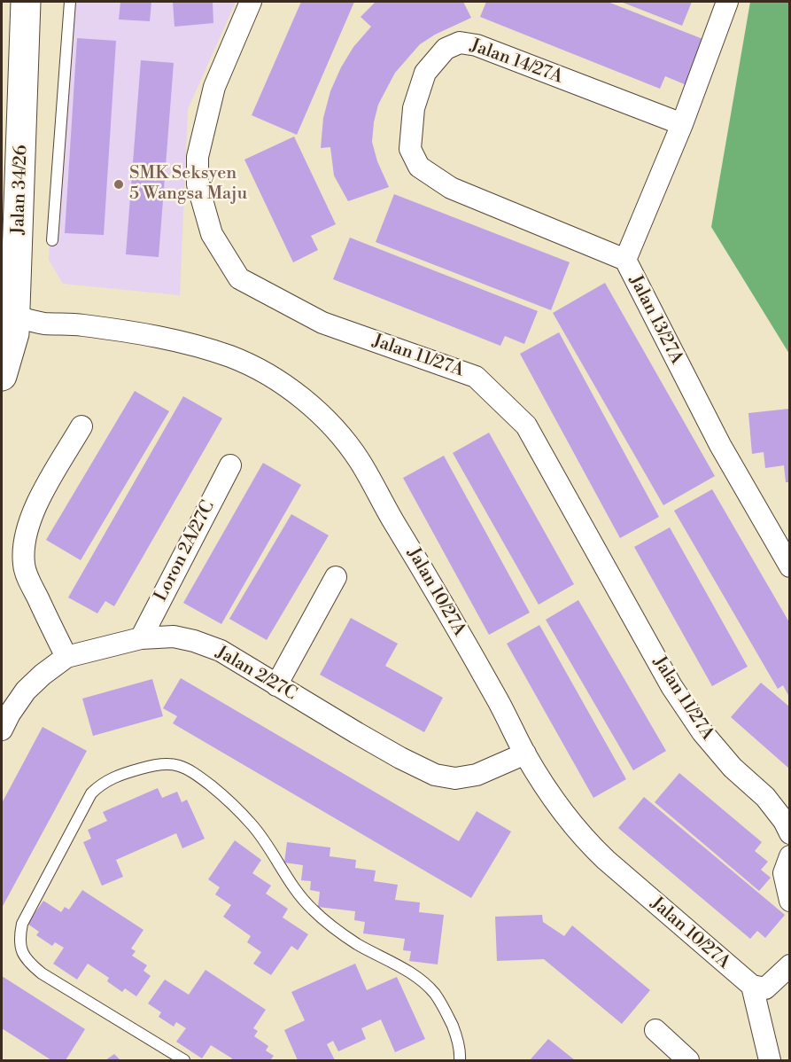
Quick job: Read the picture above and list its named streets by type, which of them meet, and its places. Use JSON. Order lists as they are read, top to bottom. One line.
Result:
{"streets":{"main road":["Jalan 34/26"],"street":["Jalan 14/27A","Jalan 13/27A","Jalan 11/27A","Loron 2A/27C","Jalan 10/27A","Jalan 2/27C"]},"crossings":[["Jalan 14/27A","Jalan 13/27A"],["Jalan 34/26","Jalan 10/27A"],["Loron 2A/27C","Jalan 2/27C"],["Jalan 10/27A","Jalan 2/27C"]],"places":["SMK Seksyen 5 Wangsa Maju"]}
